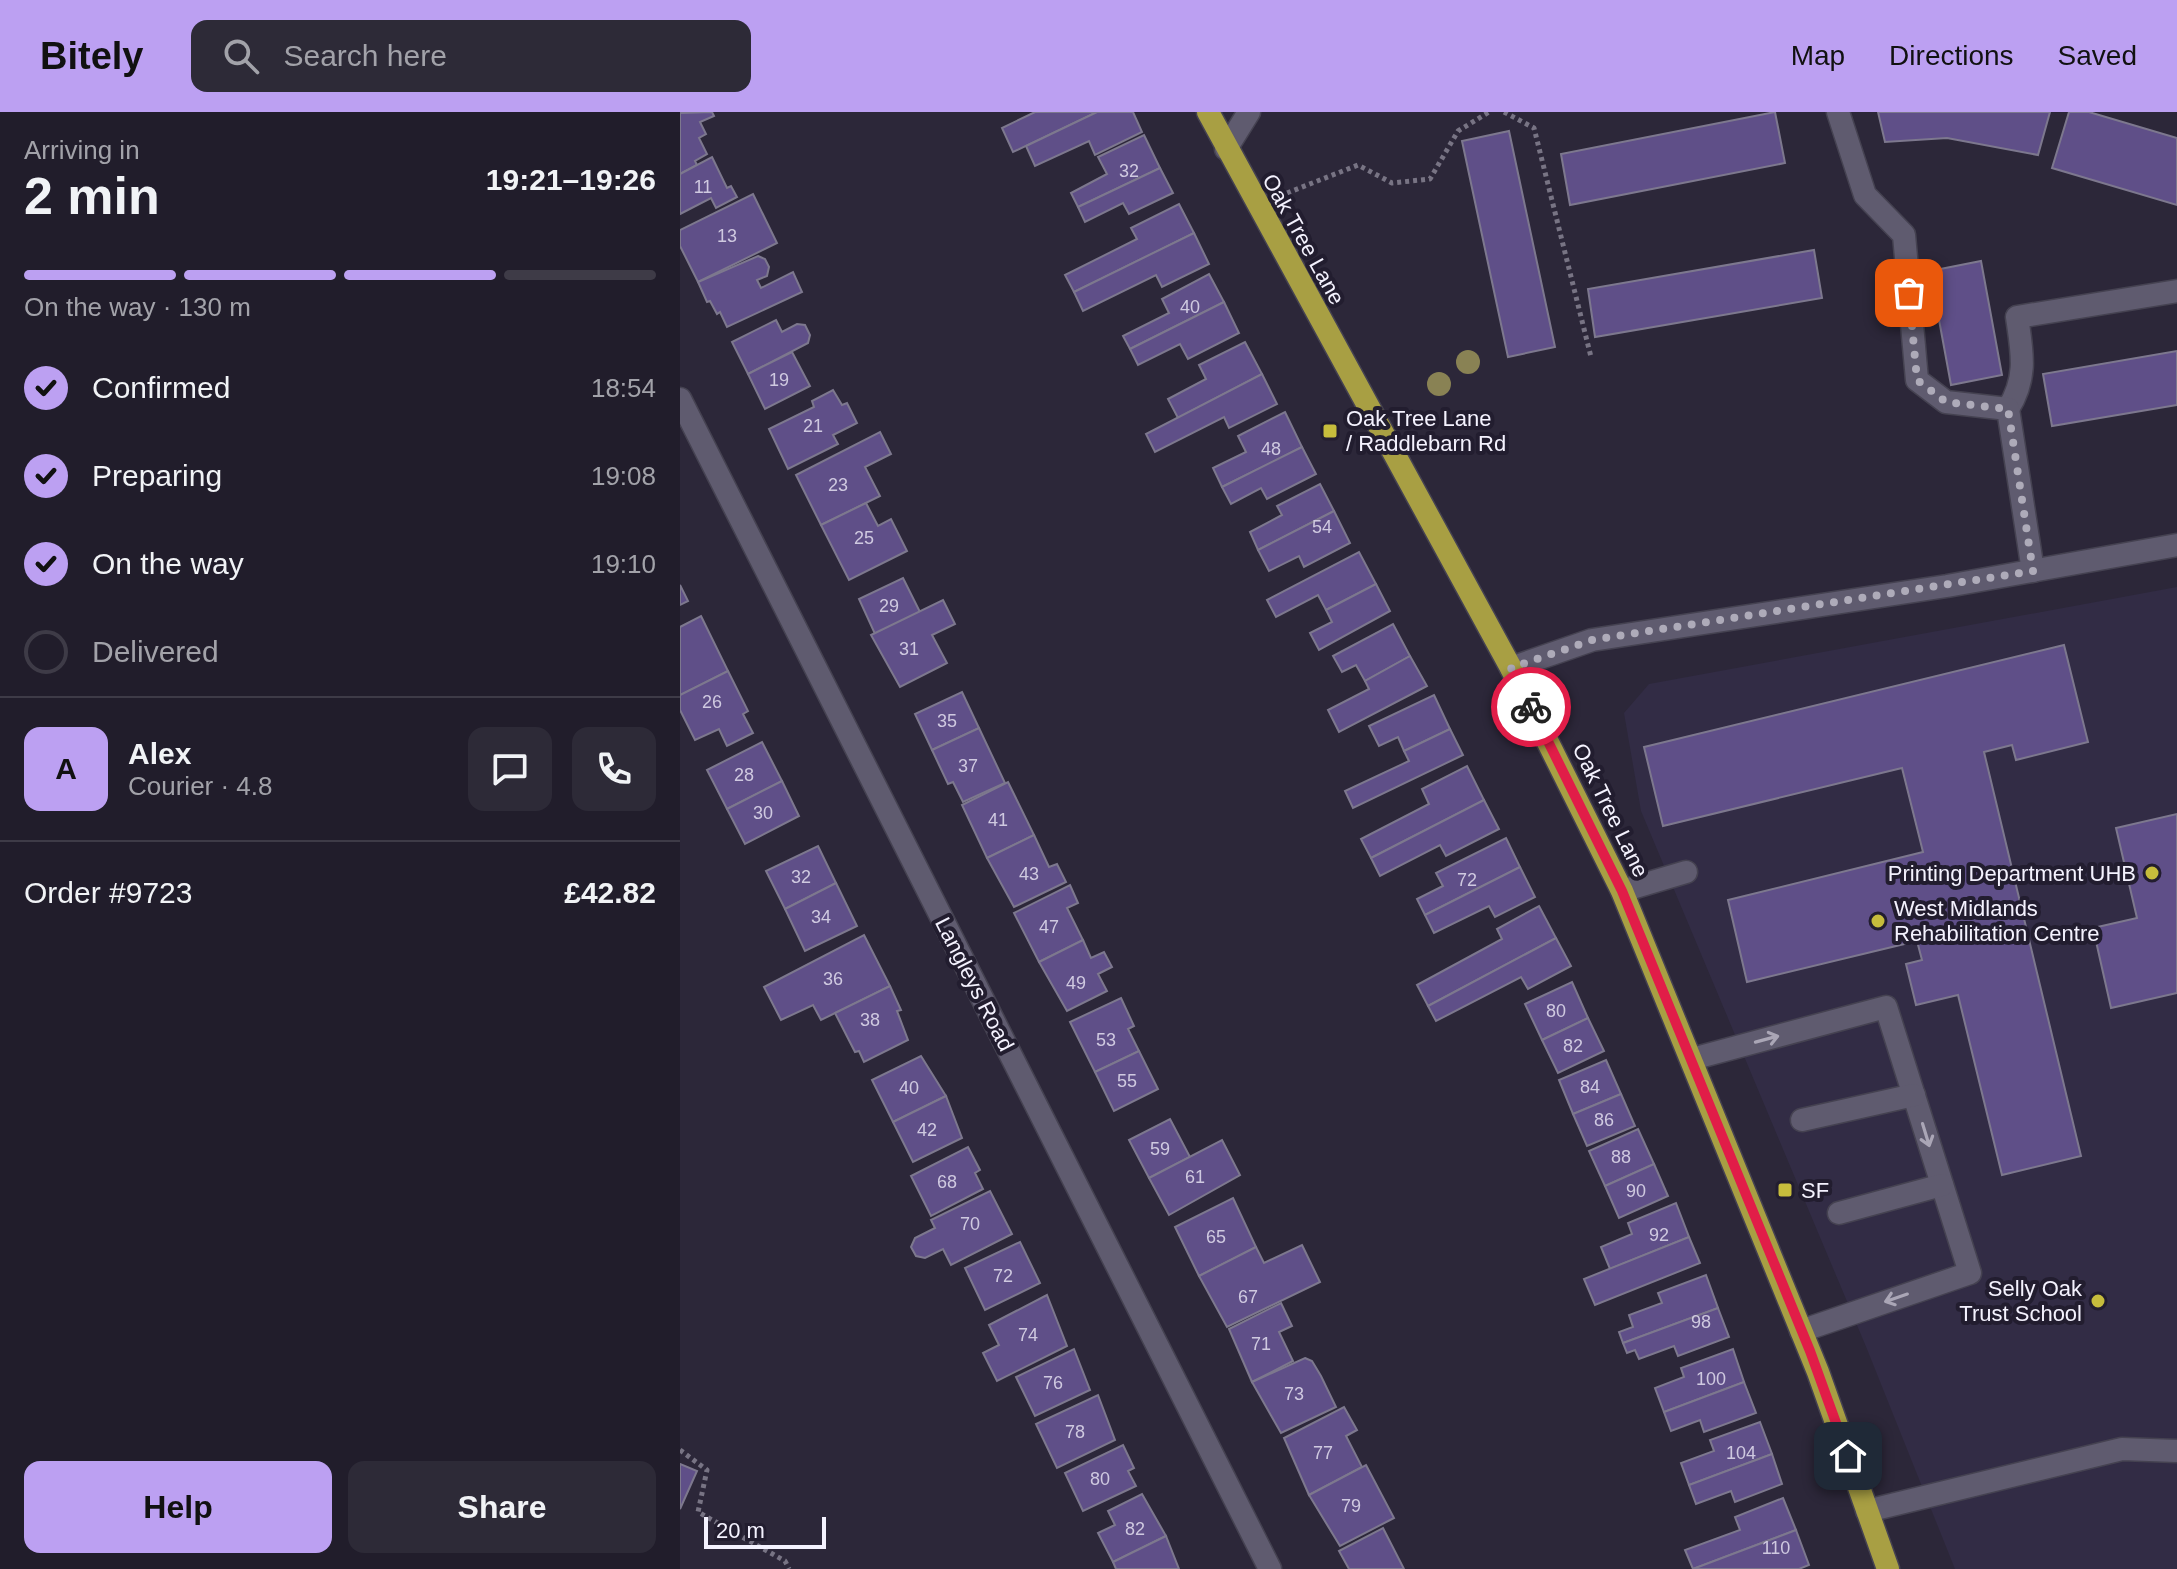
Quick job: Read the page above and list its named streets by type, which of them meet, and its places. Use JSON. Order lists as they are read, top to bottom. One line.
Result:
{"streets":{"highway":["Oak Tree Lane"],"street":["Langleys Road"]},"places":{"transit":["Oak Tree Lane / Raddlebarn Rd","SF"],"other":["Printing Department UHB","West Midlands Rehabilitation Centre","Selly Oak Trust School"]},"house_numbers":["32","11","13","40","19","21","48","23","54","25","29","31","26","35","37","28","30","41","43","32","72","34","47","36","49","80","38","53","82","55","84","40","86","42","59","88","61","68","90","70","92","65","72","67","98","74","71","100","76","73","78","77","104","80","79","82","110"],"scale_bar":"20 m","page":{"header":"Bitely","search":"Search here","nav":["Map","Directions","Saved"],"heading":["2 min","Arriving in","19:21–19:26"],"panel":["Alex","Courier · 4.8","Order #9723","£42.82"],"bar":"On the way · 130 m","list":[["Confirmed","18:54"],["Preparing","19:08"],["On the way","19:10"],"Delivered"],"round":"A","buttons":["Help","Share"],"scale":"20 m"}}
